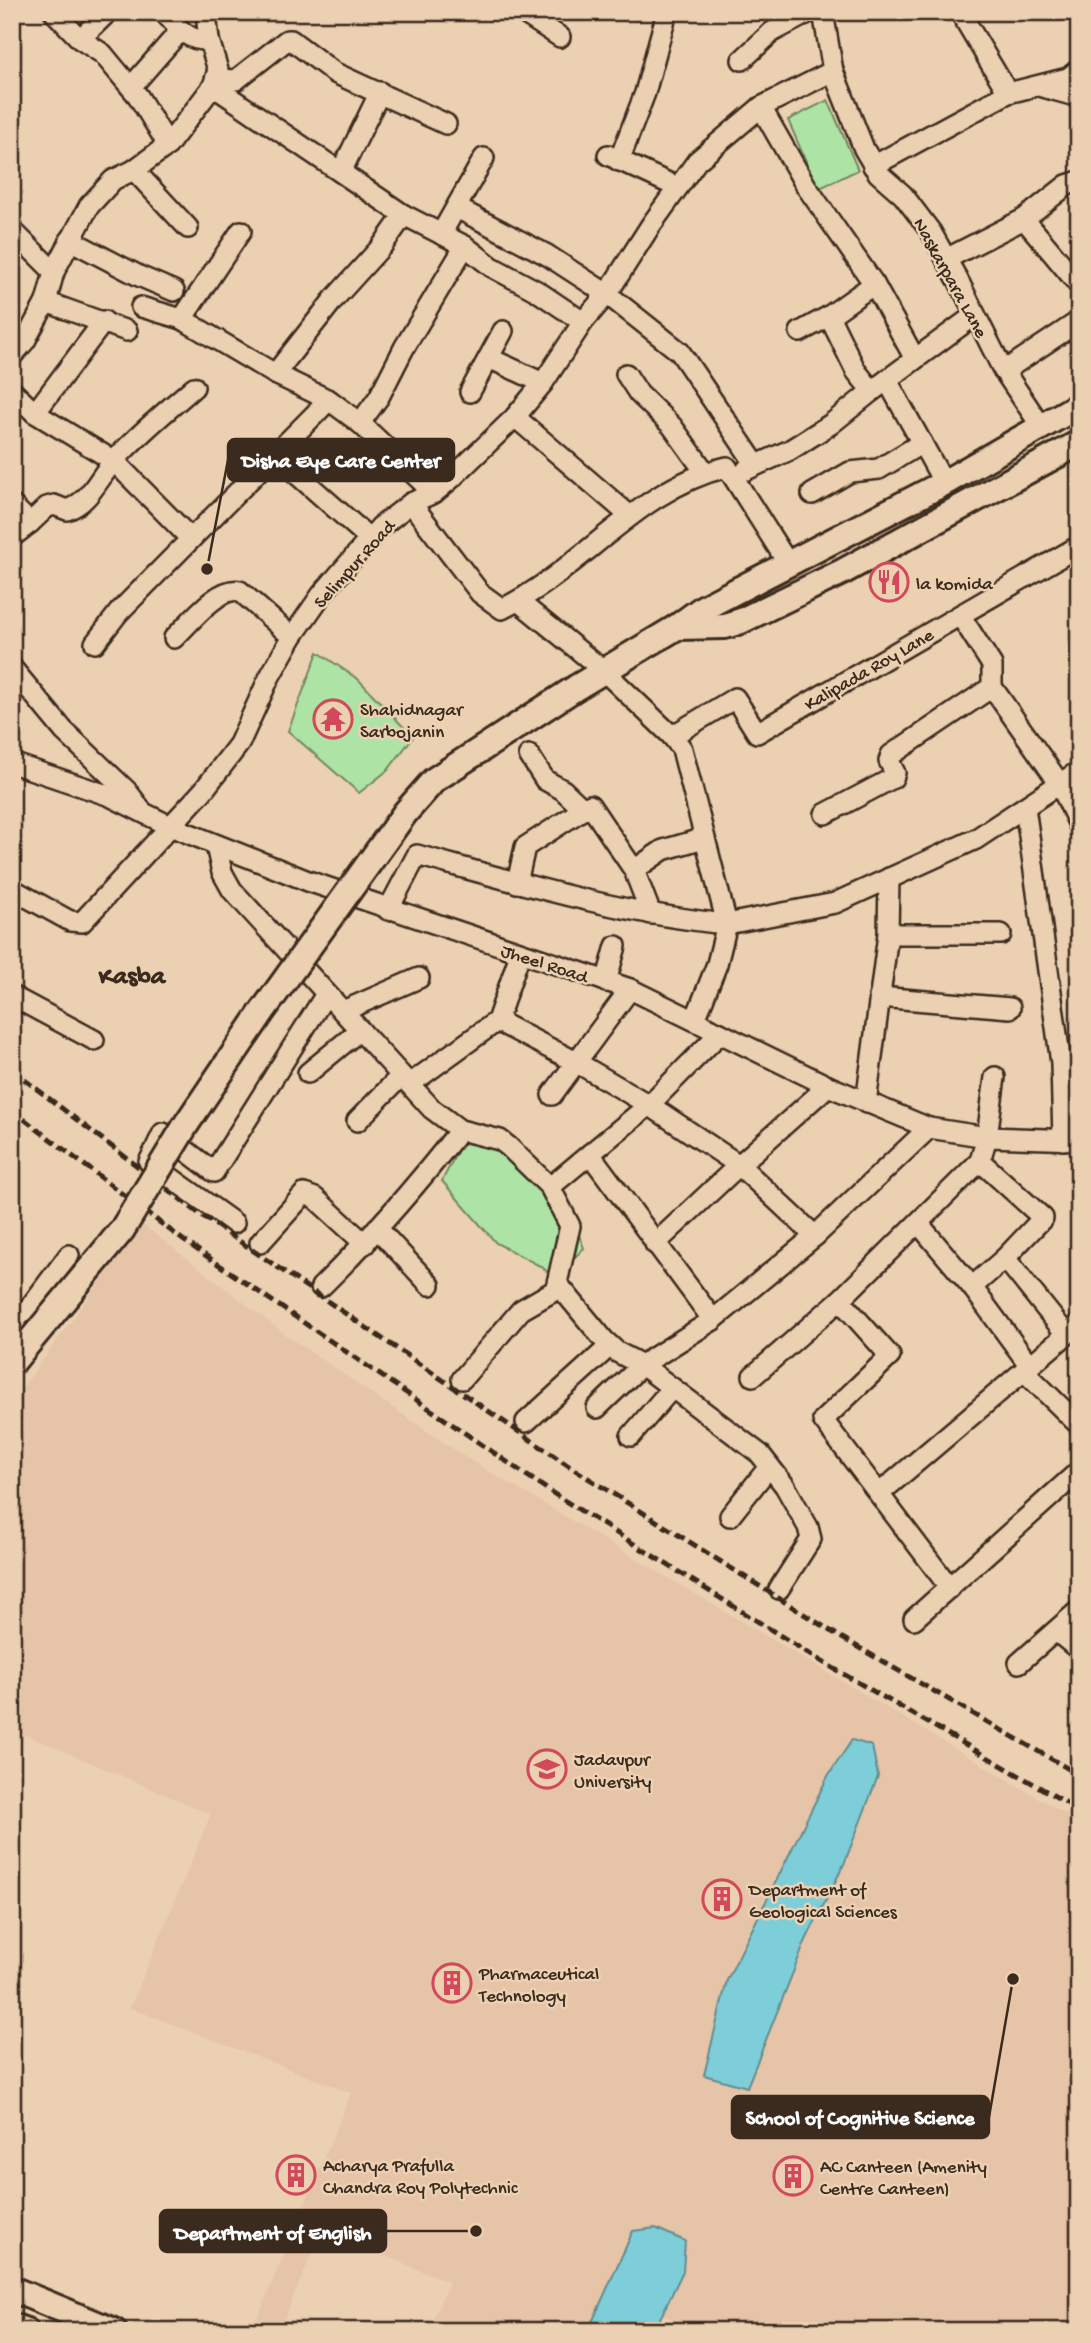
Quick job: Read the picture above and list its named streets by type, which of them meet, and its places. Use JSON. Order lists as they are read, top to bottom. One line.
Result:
{"streets":{"street":["Naskarpara Lane","Selimpur Road","Kalipada Roy Lane","Jheel Road"]},"crossings":[["Naskarpara Lane","Selimpur Road"],["Selimpur Road","Jheel Road"]],"districts":["Kasba"],"places":{"other":["Disha Eye Care Center","School of Cognitive Science","Department of English"],"restaurant":["la komida"],"temple":["Shahidnagar Sarbojanin"],"school or university":["Jadavpur University"],"building":["Department of Geological Sciences","Pharmaceutical Technology","Acharya Prafulla Chandra Roy Polytechnic","AC Canteen (Amenity Centre Canteen)"]}}
